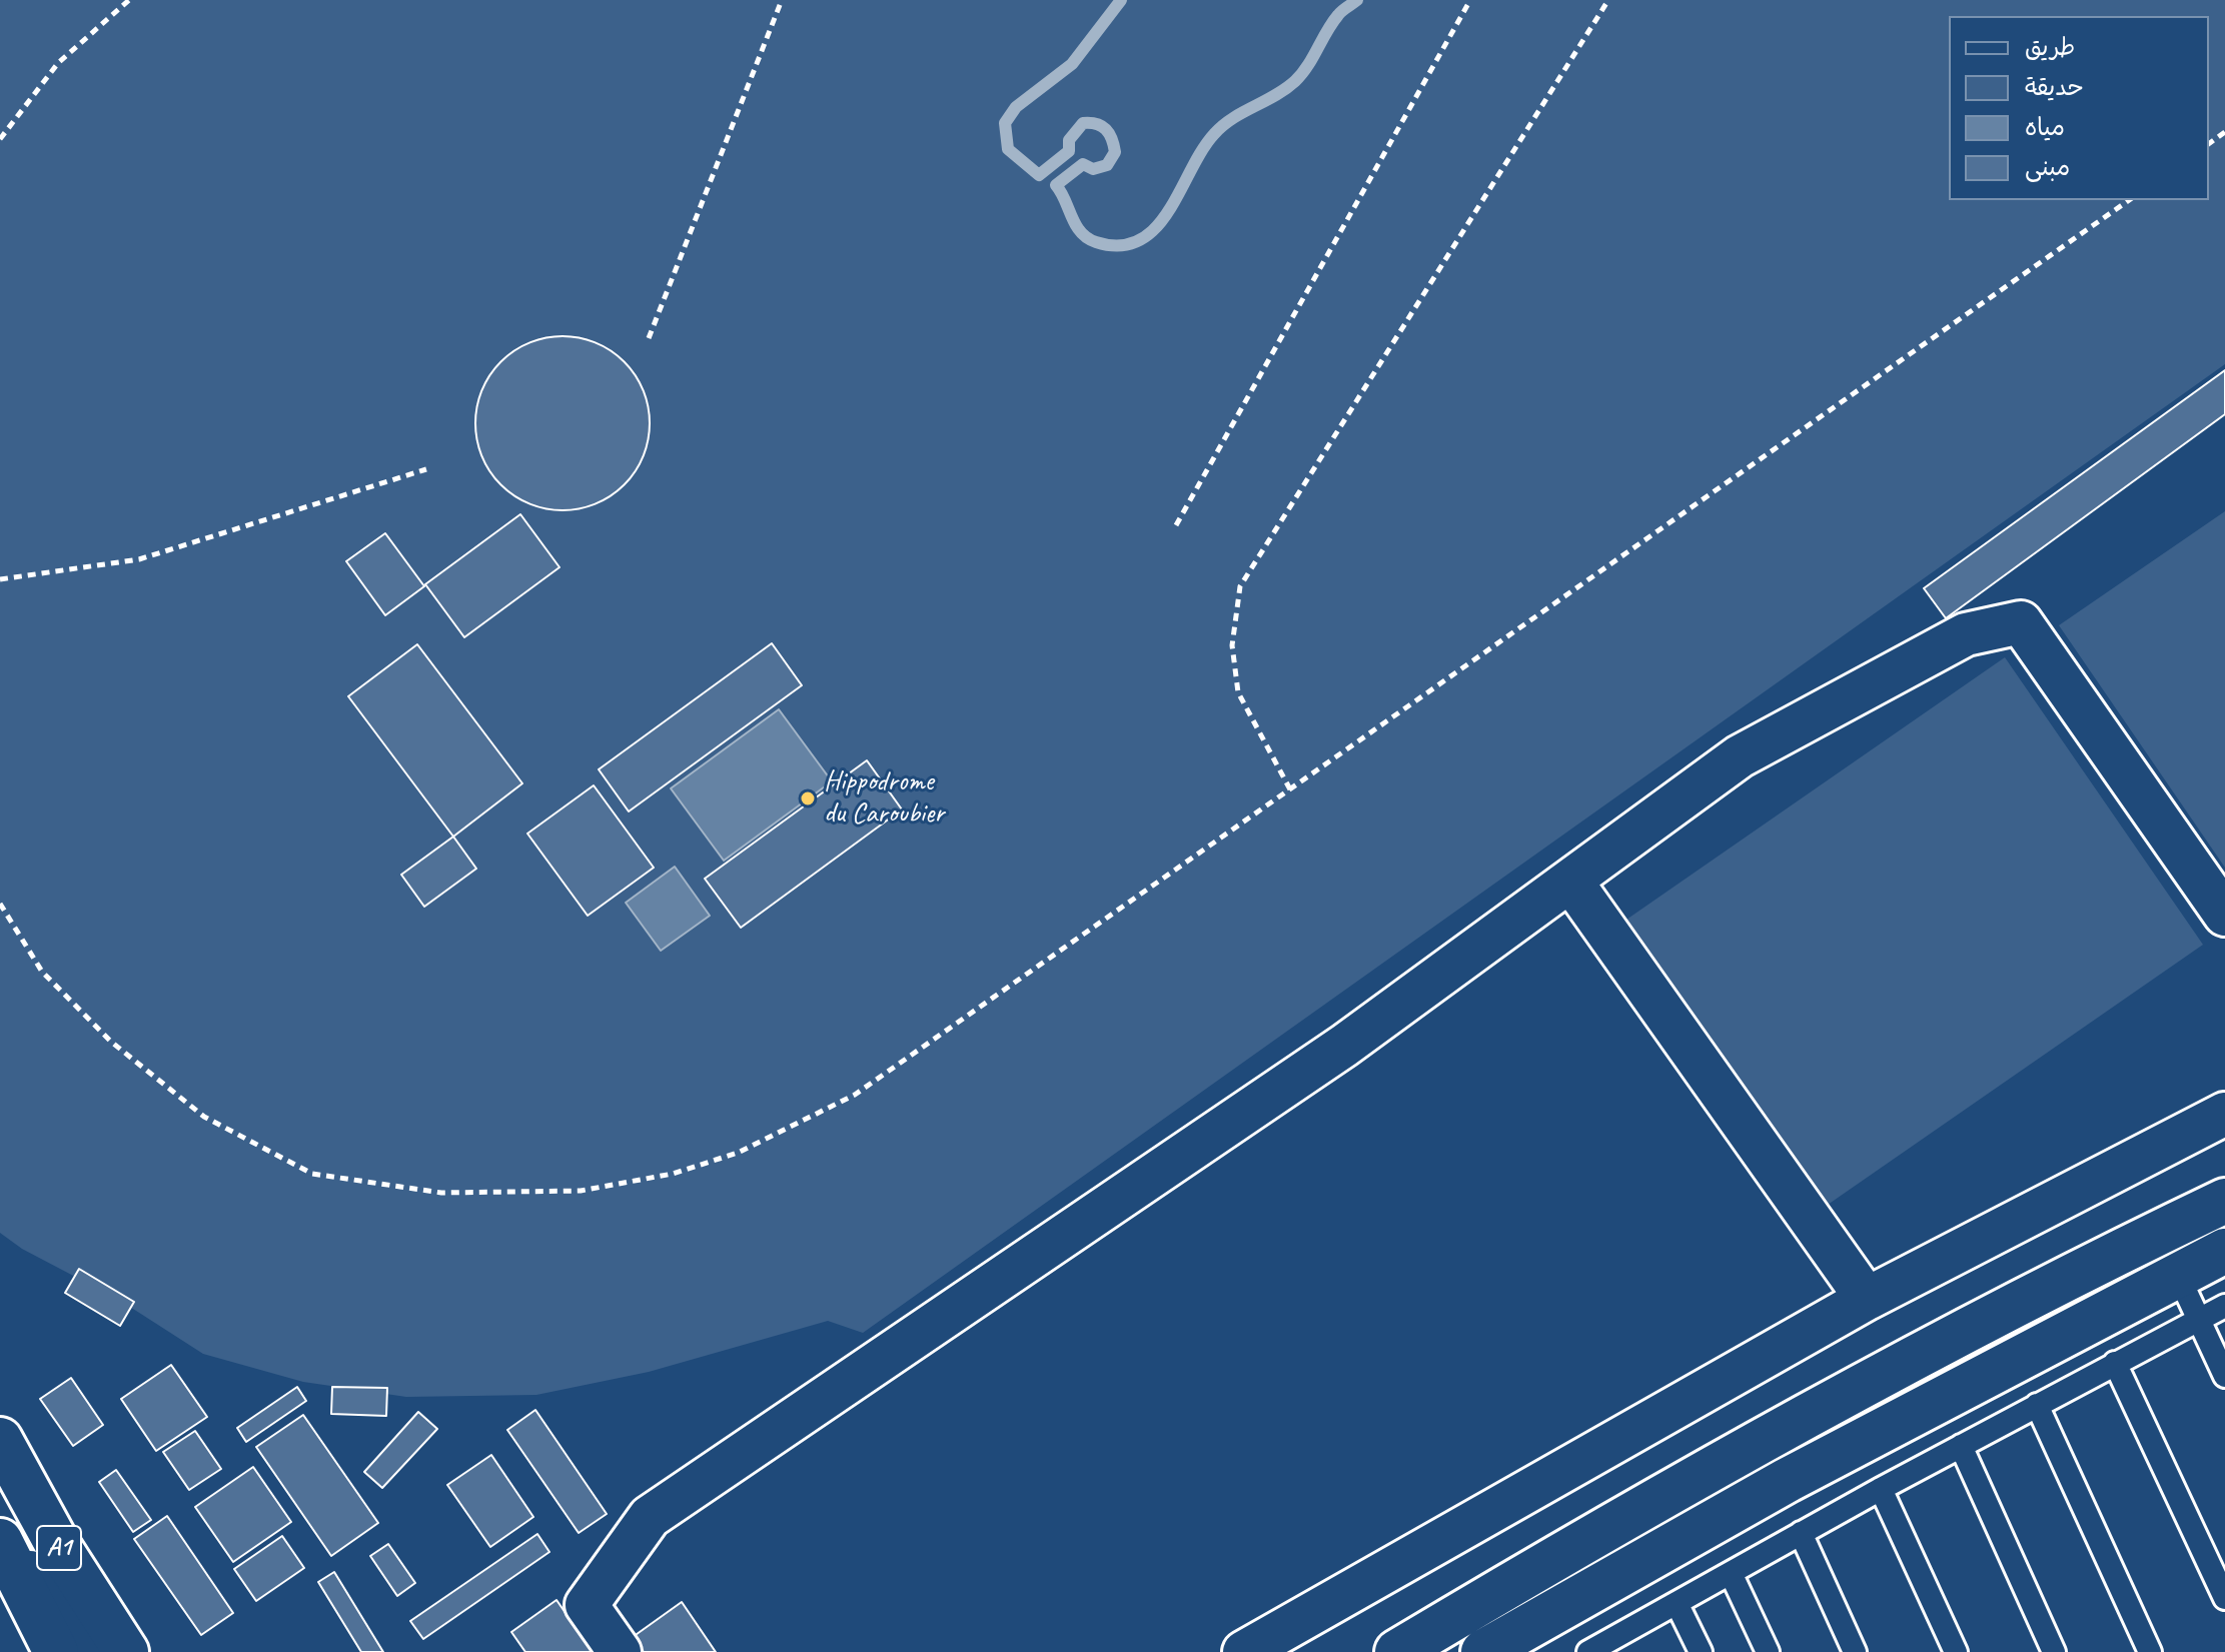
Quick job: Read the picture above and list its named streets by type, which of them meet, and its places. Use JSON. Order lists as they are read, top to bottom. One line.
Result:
{"streets":{"main road":["A1"]},"places":["Hippodrome du Caroubier"],"legend":["طريق","حديقة","مياه","مبنى"]}
